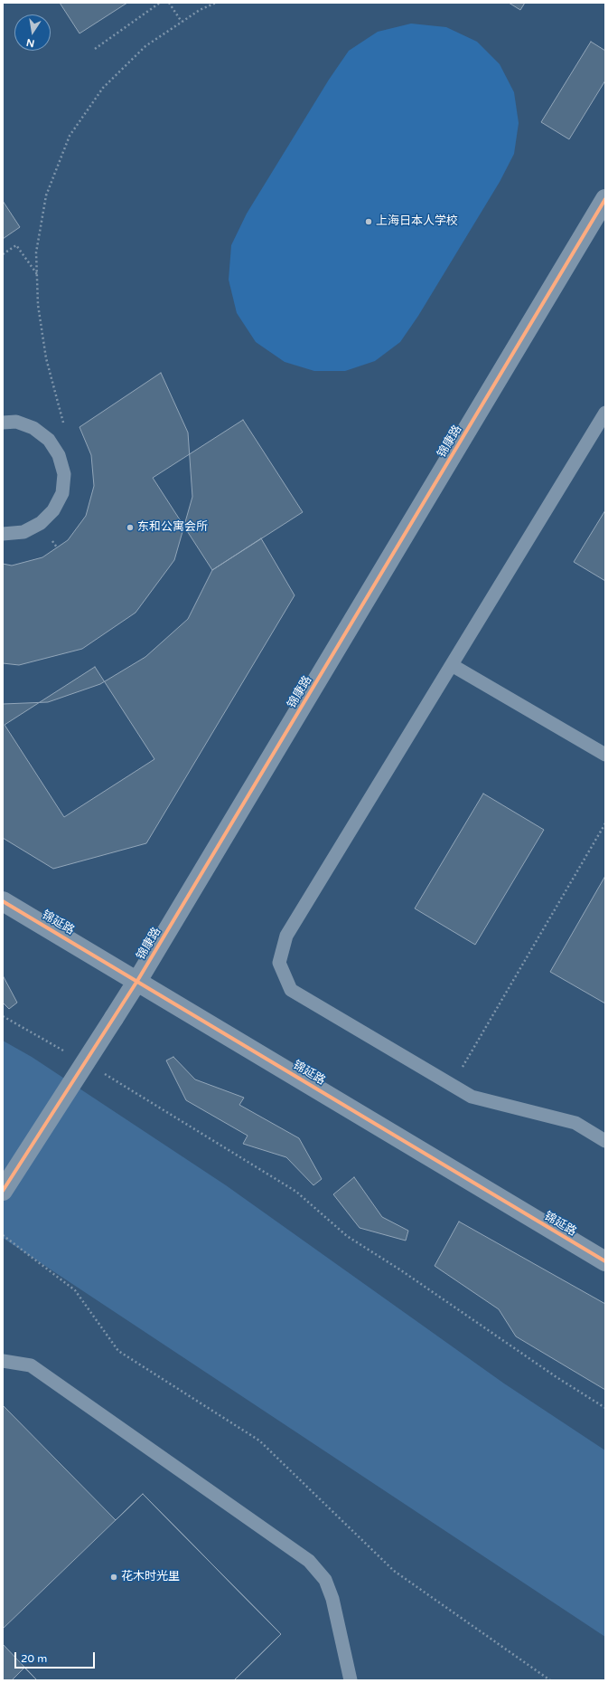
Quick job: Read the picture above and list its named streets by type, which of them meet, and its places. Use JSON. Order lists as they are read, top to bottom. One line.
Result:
{"streets":{"street":["锦康路","锦延路"]},"crossings":[["锦康路","锦延路"]],"places":["上海日本人学校","东和公寓会所","花木时光里"],"scale_bar":"20 m","north":"bottom"}
